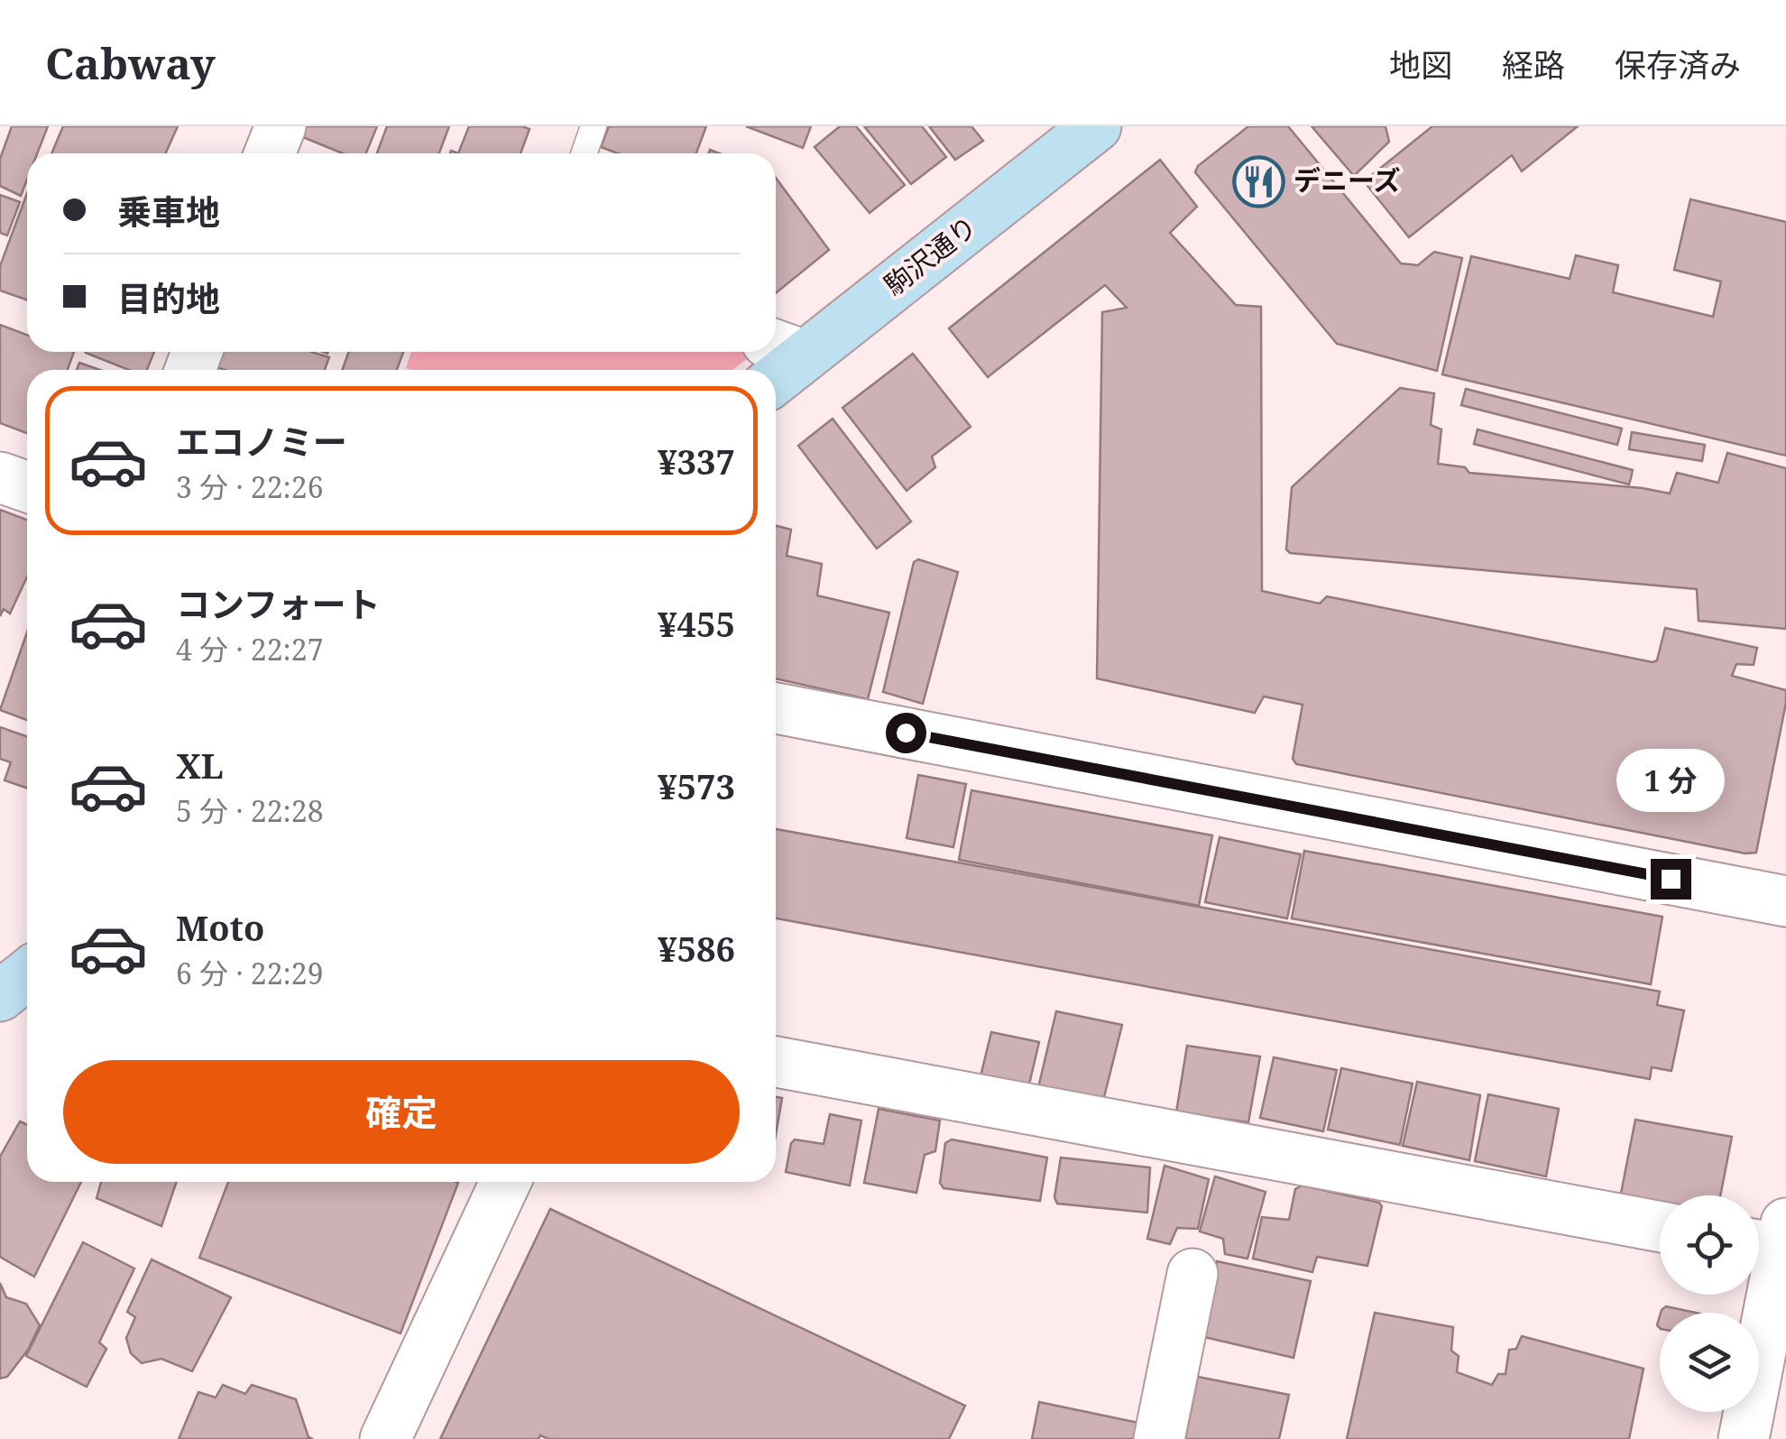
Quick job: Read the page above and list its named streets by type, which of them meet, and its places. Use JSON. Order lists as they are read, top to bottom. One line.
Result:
{"streets":{"main road":["駒沢通り"]},"places":{"restaurant":["デニーズ"]},"page":{"header":"Cabway","nav":["地図","経路","保存済み"],"banner":["乗車地","目的地"],"list":[{"name":"エコノミー","note":"3 分 · 22:26","value":"¥337"},{"name":"コンフォート","note":"4 分 · 22:27","value":"¥455"},{"name":"XL","note":"5 分 · 22:28","value":"¥573"},{"name":"Moto","note":"6 分 · 22:29","value":"¥586"}],"bubble":"1 分","buttons":"確定"}}
